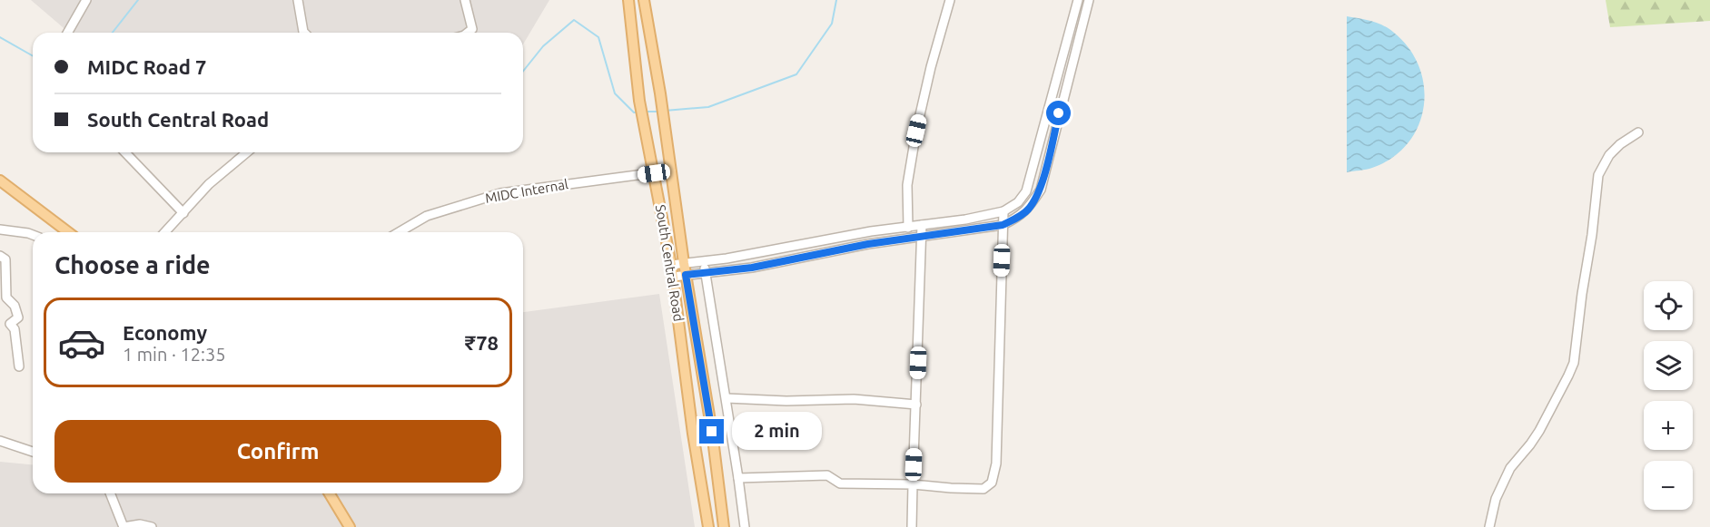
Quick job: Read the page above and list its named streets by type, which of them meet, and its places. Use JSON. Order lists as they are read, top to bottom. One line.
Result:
{"streets":{"main road":["South Central Road"],"street":["MIDC Internal"]},"crossings":[["MIDC Internal","South Central Road"]],"page":{"banner":["MIDC Road 7","South Central Road"],"heading":"Choose a ride","map_buttons":["+","−"],"list":[{"name":"Economy","note":"1 min · 12:35","value":"₹78"}],"buttons":"Confirm","bubble":"2 min"}}
